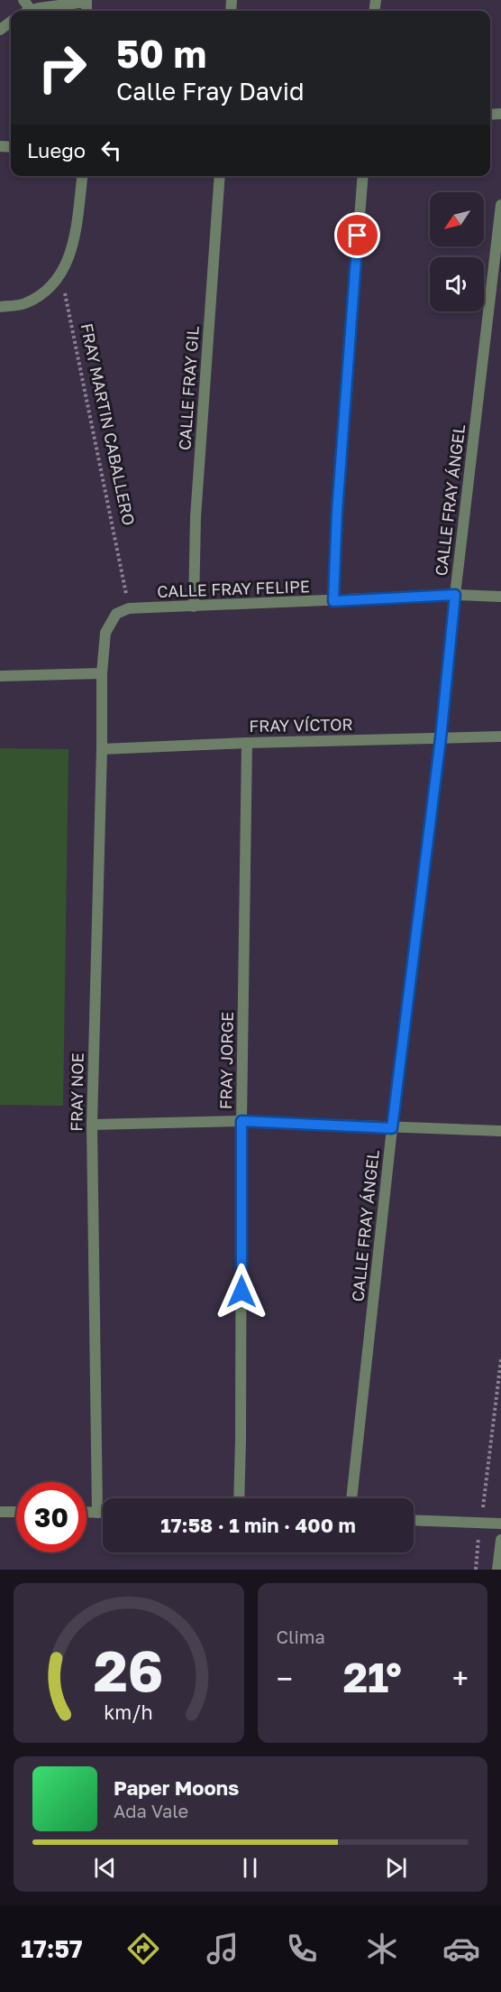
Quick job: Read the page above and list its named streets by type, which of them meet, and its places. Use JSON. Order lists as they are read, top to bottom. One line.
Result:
{"streets":{"street":["CALLE FRAY GIL","CALLE FRAY ÁNGEL","CALLE FRAY FELIPE","FRAY VÍCTOR","FRAY JORGE","FRAY NOE"],"path":["FRAY MARTIN CABALLERO"]},"crossings":[["CALLE FRAY GIL","CALLE FRAY FELIPE"],["FRAY MARTIN CABALLERO","CALLE FRAY FELIPE"],["CALLE FRAY ÁNGEL","CALLE FRAY FELIPE"],["CALLE FRAY ÁNGEL","FRAY VÍCTOR"],["FRAY VÍCTOR","FRAY JORGE"],["FRAY VÍCTOR","FRAY NOE"]],"north":"bottom left","page":{"turn":["50 m","Calle Fray David"],"then":"Luego","limit":"30","trip":"17:58 · 1 min · 400 m","tile":"Clima","heat":["−","21°","+"],"song":["Paper Moons","Ada Vale"],"tabs":"17:57","gauge":["26","km/h"]}}
